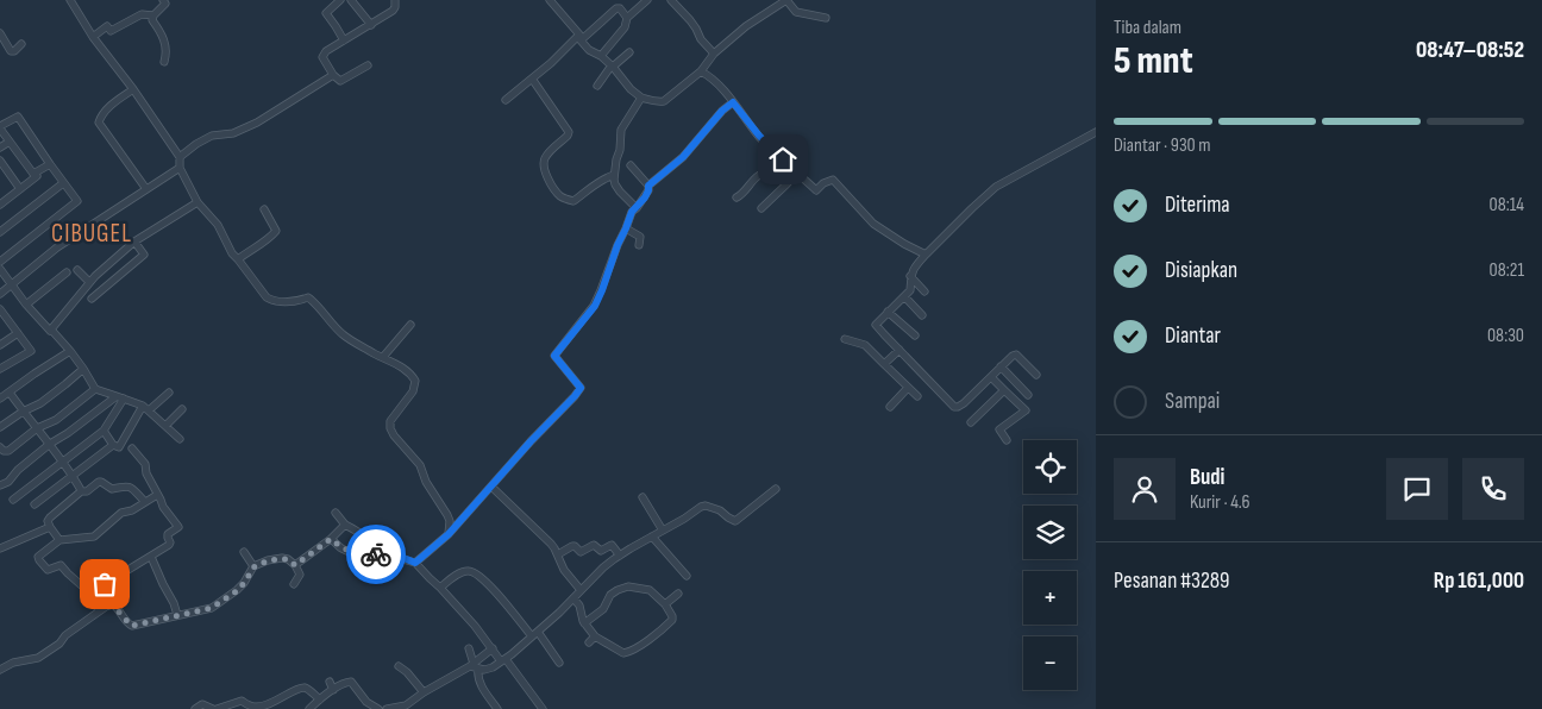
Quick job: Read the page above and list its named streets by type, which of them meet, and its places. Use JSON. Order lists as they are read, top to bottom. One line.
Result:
{"districts":["CIBUGEL"],"page":{"heading":["5 mnt","Tiba dalam","08:47–08:52"],"panel":["Budi","Kurir · 4.6","Pesanan #3289","Rp 161,000"],"bar":"Diantar · 930 m","list":[["Diterima","08:14"],["Disiapkan","08:21"],["Diantar","08:30"],"Sampai"],"map_buttons":["+","−"]}}
